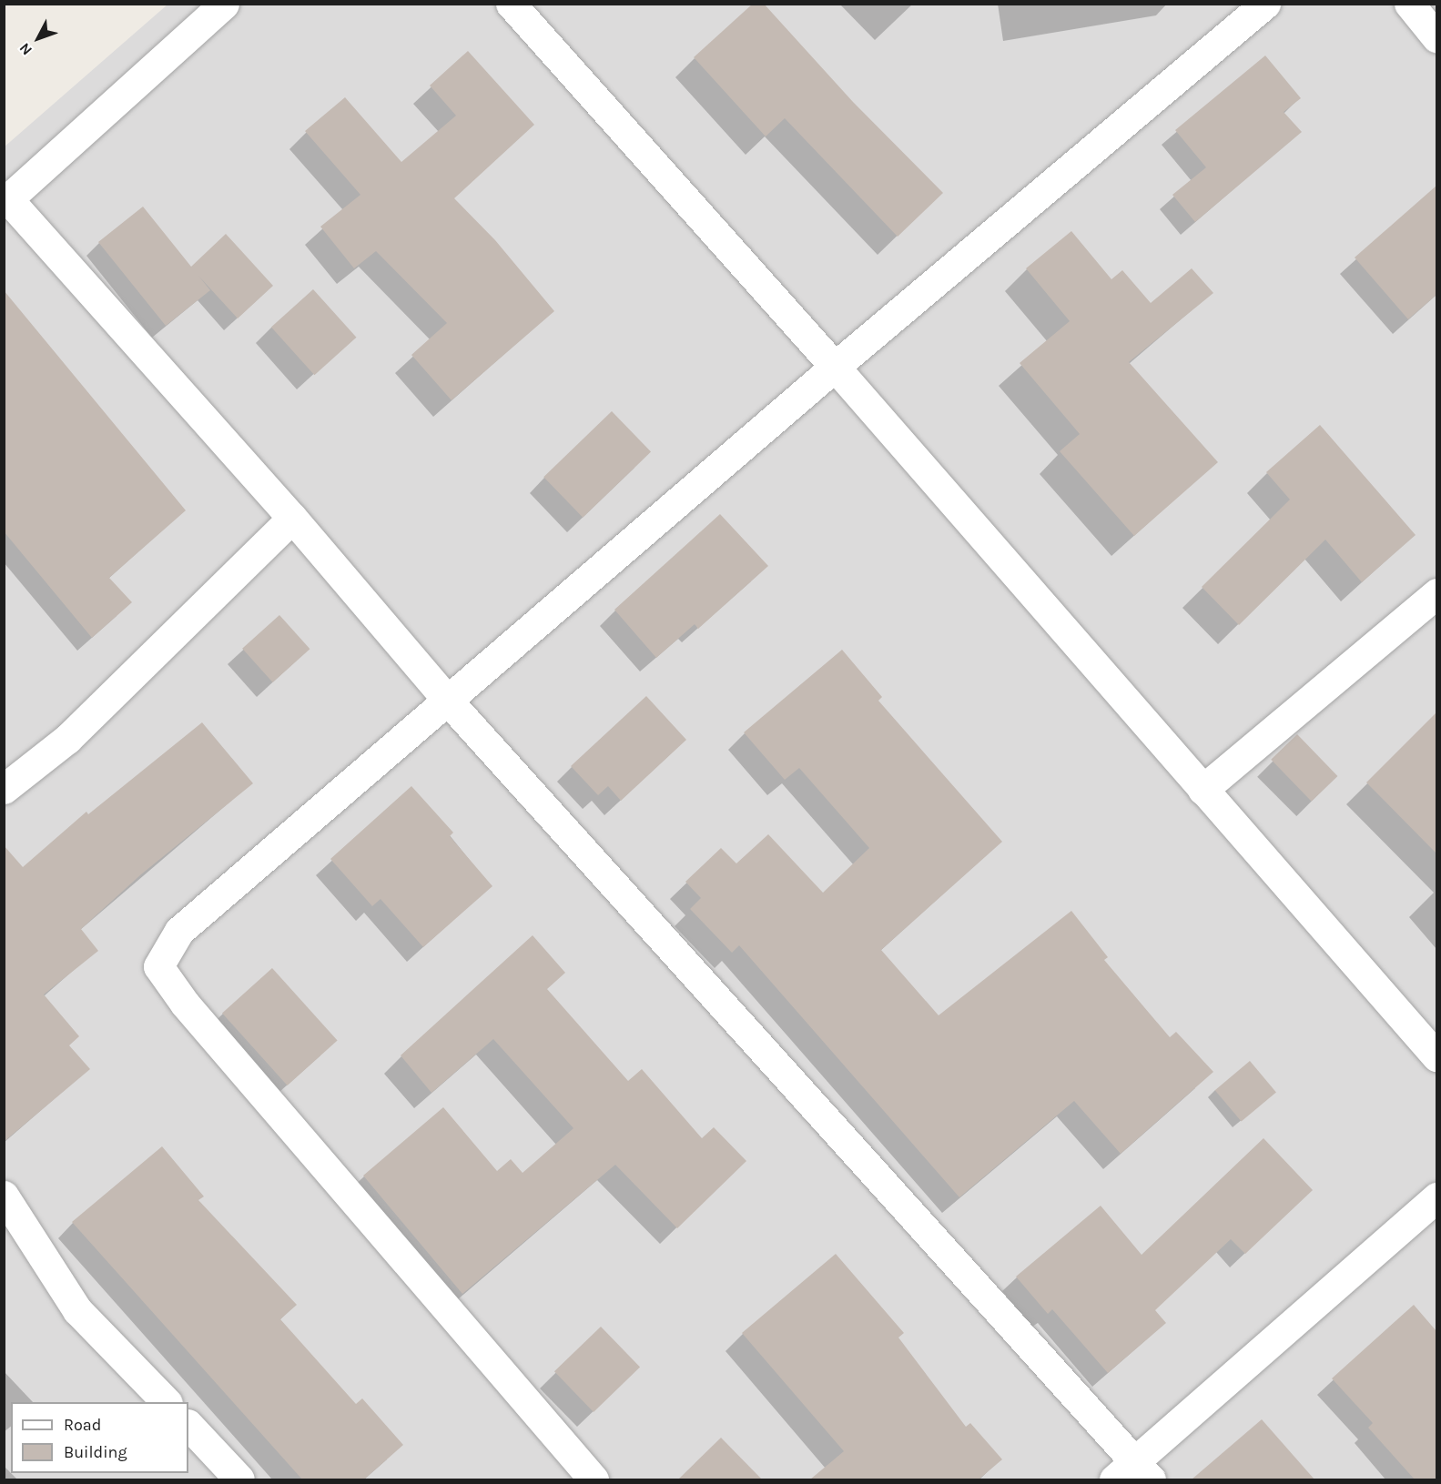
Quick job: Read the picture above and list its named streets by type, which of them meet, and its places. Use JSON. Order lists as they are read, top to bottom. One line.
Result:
{"legend":["Road","Building"],"north":"bottom left"}
